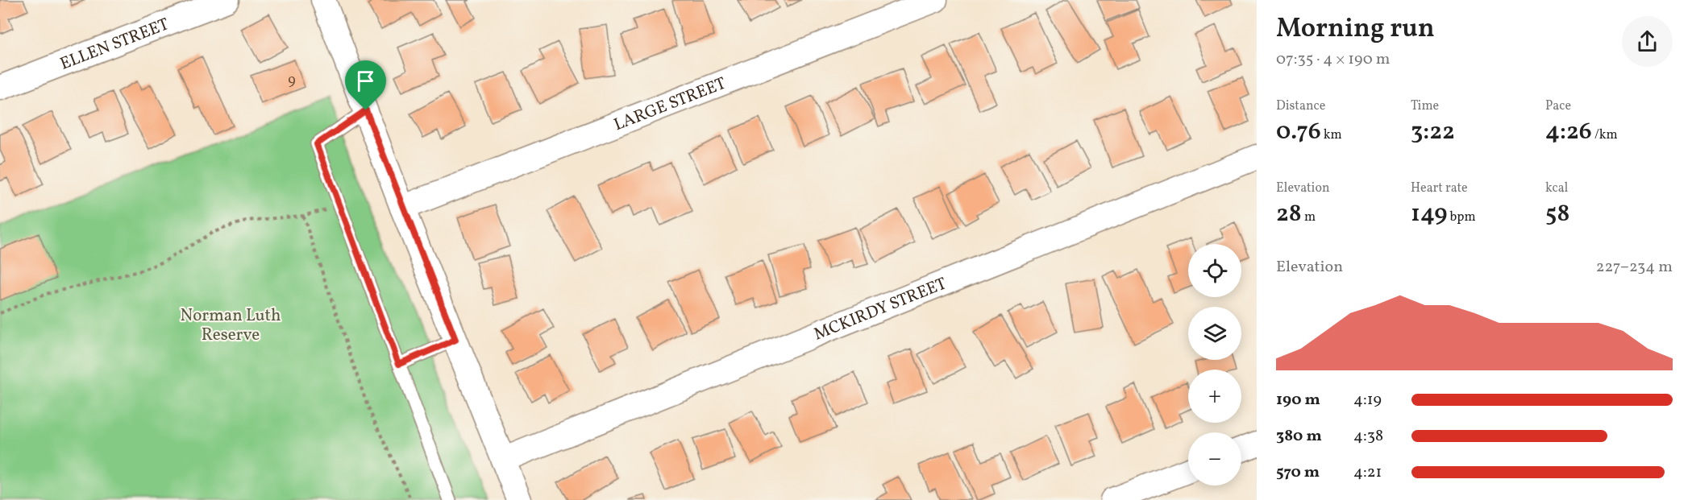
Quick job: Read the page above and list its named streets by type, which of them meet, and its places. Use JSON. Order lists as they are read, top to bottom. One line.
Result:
{"streets":{"street":["ELLEN STREET","LARGE STREET","MCKIRDY STREET"]},"parks":["Norman Luth Reserve"],"house_numbers":["9"],"page":{"heading":["Morning run","07:35 · 4 × 190 m"],"stats":[["Distance","0.76 km"],["Time","3:22"],["Pace","4:26 /km"],["Elevation","28 m"],["Heart rate","149 bpm"],["kcal","58"]],"map_buttons":["+","−"],"chart":["Elevation","227–234 m"],"list":[{"name":"190 m","note":"4:19"},{"name":"380 m","note":"4:38"},{"name":"570 m","note":"4:21"}]}}
